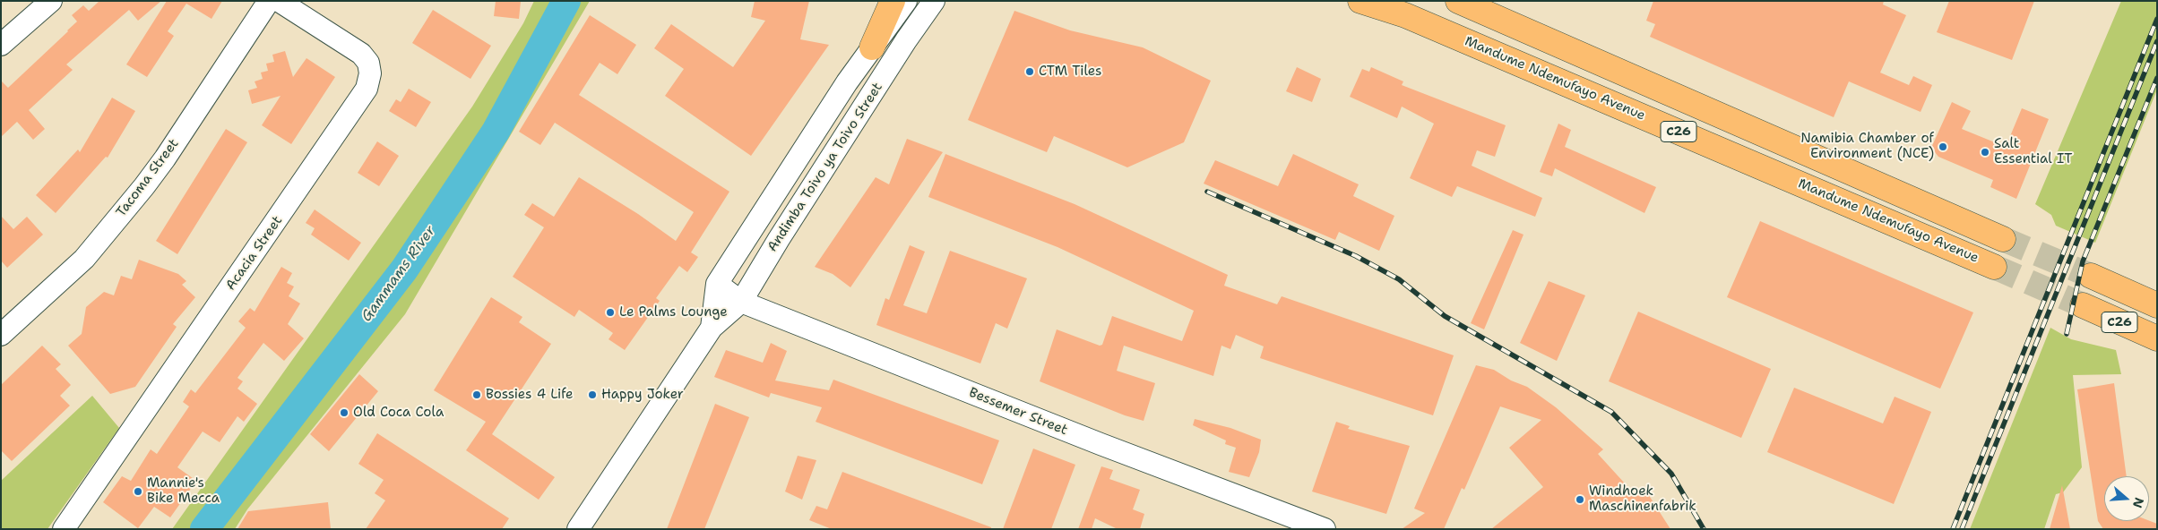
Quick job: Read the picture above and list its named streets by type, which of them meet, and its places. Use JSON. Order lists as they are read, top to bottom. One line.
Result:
{"streets":{"main road":["Mandume Ndemufayo Avenue","C26"],"street":["Andimba Toivo ya Toivo Street","Tacoma Street","Acacia Street","Bessemer Street"]},"crossings":[["Andimba Toivo ya Toivo Street","Bessemer Street"]],"water":["Gammams River"],"places":["CTM Tiles","Namibia Chamber of Environment (NCE)","Salt Essential IT","Le Palms Lounge","Bossies 4 Life","Happy Joker","Old Coca Cola","Mannie's Bike Mecca","Windhoek Maschinenfabrik"],"north":"right"}
